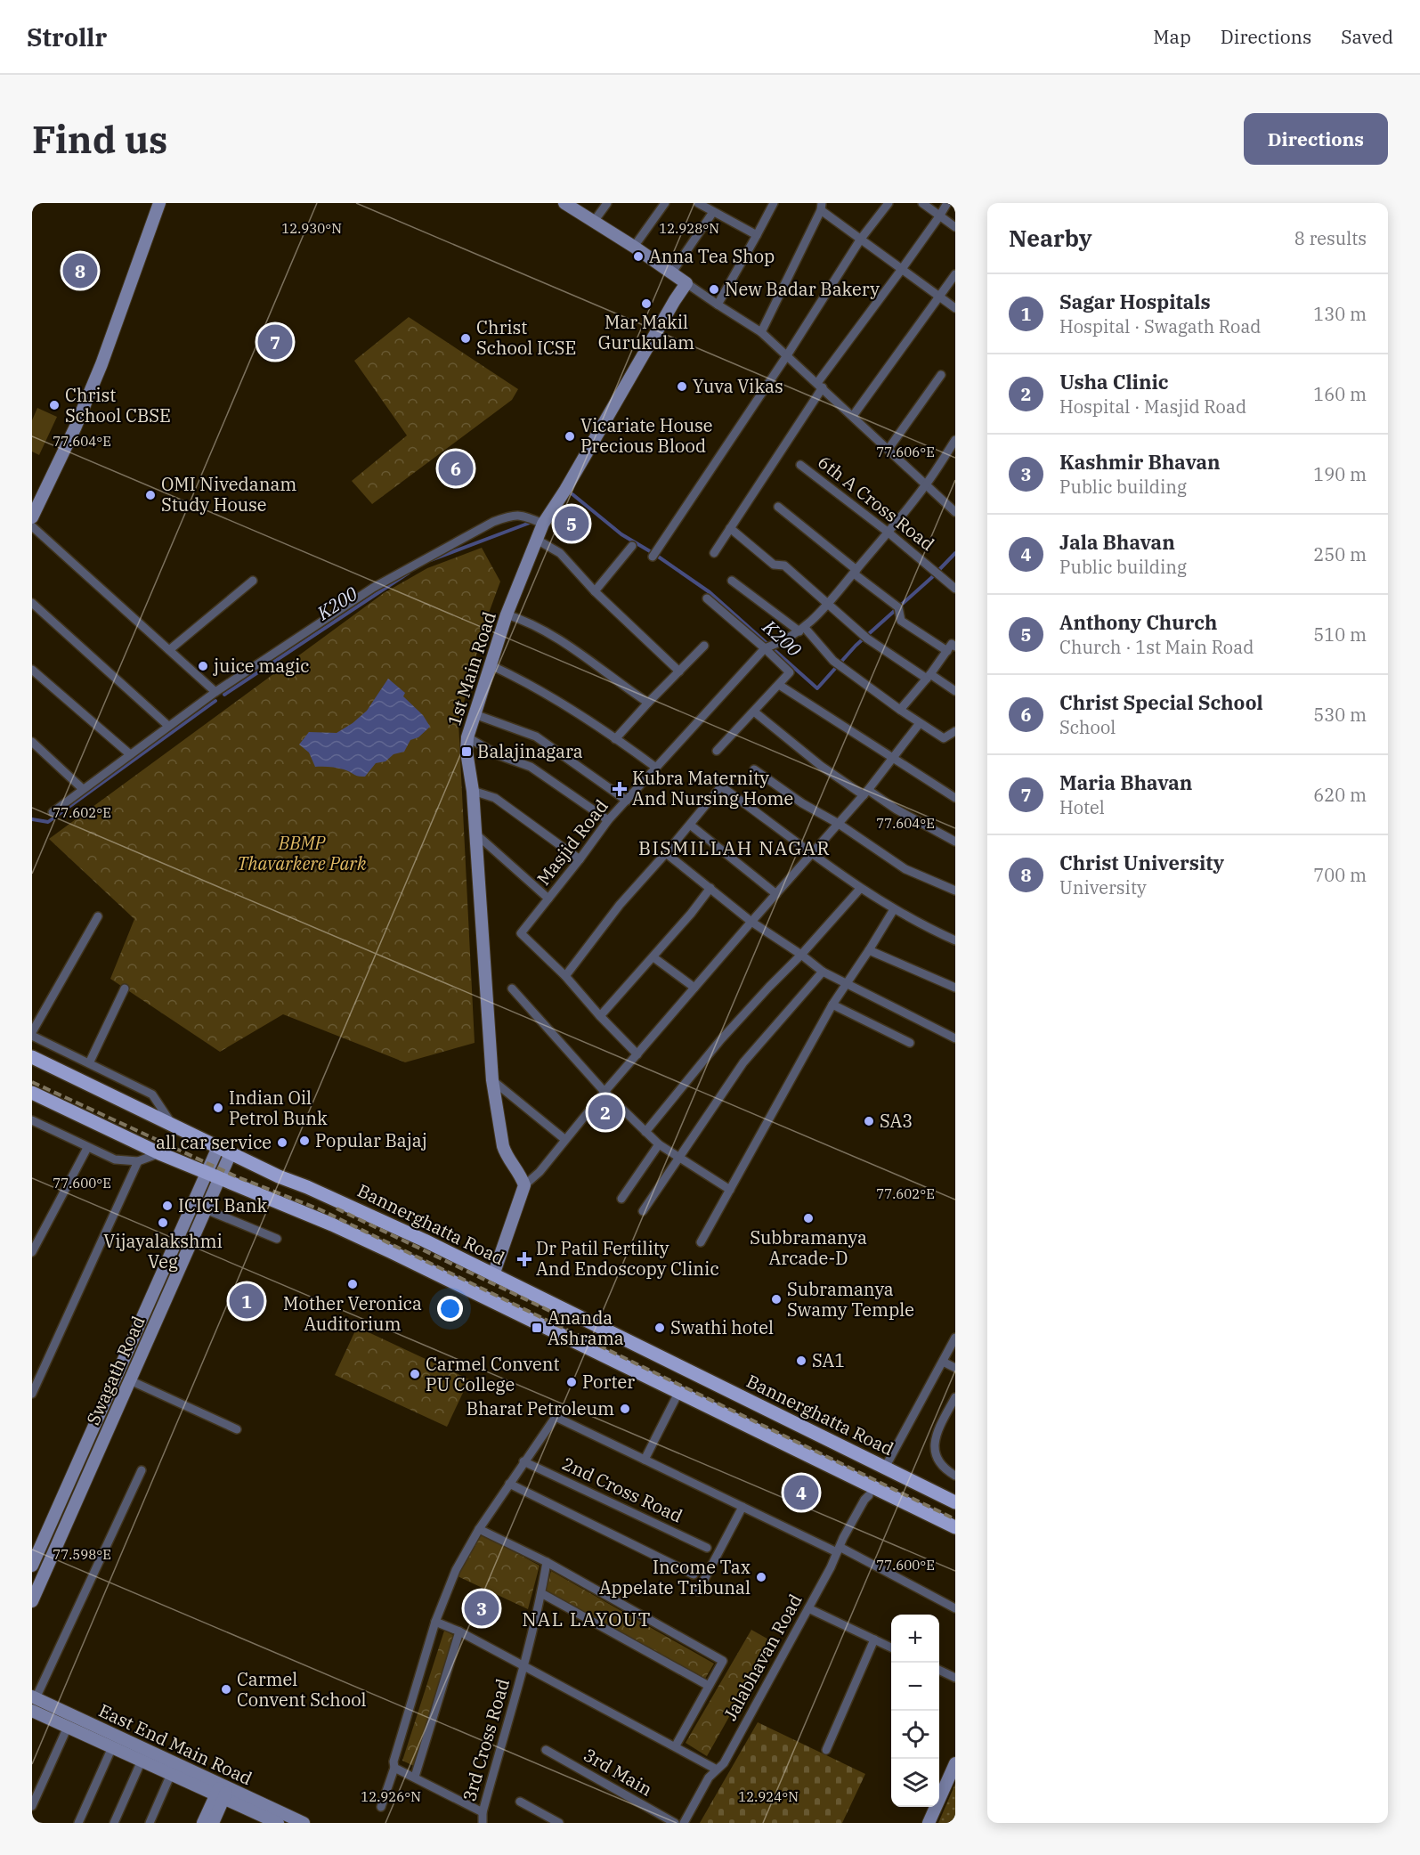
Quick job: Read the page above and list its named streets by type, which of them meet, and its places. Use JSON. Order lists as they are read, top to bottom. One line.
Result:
{"streets":{"main road":["Bannerghatta Road"],"street":["6th A Cross Road","1st Main Road","Masjid Road","Swagath Road","2nd Cross Road","Jalabhavan Road","3rd Cross Road","East End Main Road","3rd Main"]},"crossings":[["Bannerghatta Road","Swagath Road"]],"districts":["BISMILLAH NAGAR","NAL LAYOUT"],"water":["K200"],"parks":["BBMP Thavarkere Park"],"places":{"other":["Anna Tea Shop","New Badar Bakery","Mar Makil Gurukulam","Christ School ICSE","Yuva Vikas","Christ School CBSE","Vicariate House Precious Blood","OMI Nivedanam Study House","juice magic","Indian Oil Petrol Bunk","SA3","Popular Bajaj","all car service","ICICI Bank","Subbramanya Arcade-D","Vijayalakshmi Veg","Mother Veronica Auditorium","Subramanya Swamy Temple","Swathi hotel","SA1","Carmel Convent PU College","Porter","Bharat Petroleum","Income Tax Appelate Tribunal","Carmel Convent School"],"transit":["Balajinagara","Ananda Ashrama"],"health":["Kubra Maternity And Nursing Home","Dr Patil Fertility And Endoscopy Clinic"]},"page":{"header":"Strollr","nav":["Map","Directions","Saved"],"buttons":"Directions","title":"Find us","heading":["Nearby","8 results"],"pins":["8","7","6","5","2","1","4","3"],"list":[{"mark":"1","name":"Sagar Hospitals","note":"Hospital · Swagath Road","value":"130 m"},{"mark":"2","name":"Usha Clinic","note":"Hospital · Masjid Road","value":"160 m"},{"mark":"3","name":"Kashmir Bhavan","note":"Public building","value":"190 m"},{"mark":"4","name":"Jala Bhavan","note":"Public building","value":"250 m"},{"mark":"5","name":"Anthony Church","note":"Church · 1st Main Road","value":"510 m"},{"mark":"6","name":"Christ Special School","note":"School","value":"530 m"},{"mark":"7","name":"Maria Bhavan","note":"Hotel","value":"620 m"},{"mark":"8","name":"Christ University","note":"University","value":"700 m"}],"map_buttons":["+","−"]},"coordinates":["12.930°N","12.928°N","77.604°E","77.606°E","77.602°E","77.600°E","77.598°E","12.926°N","12.924°N"]}
